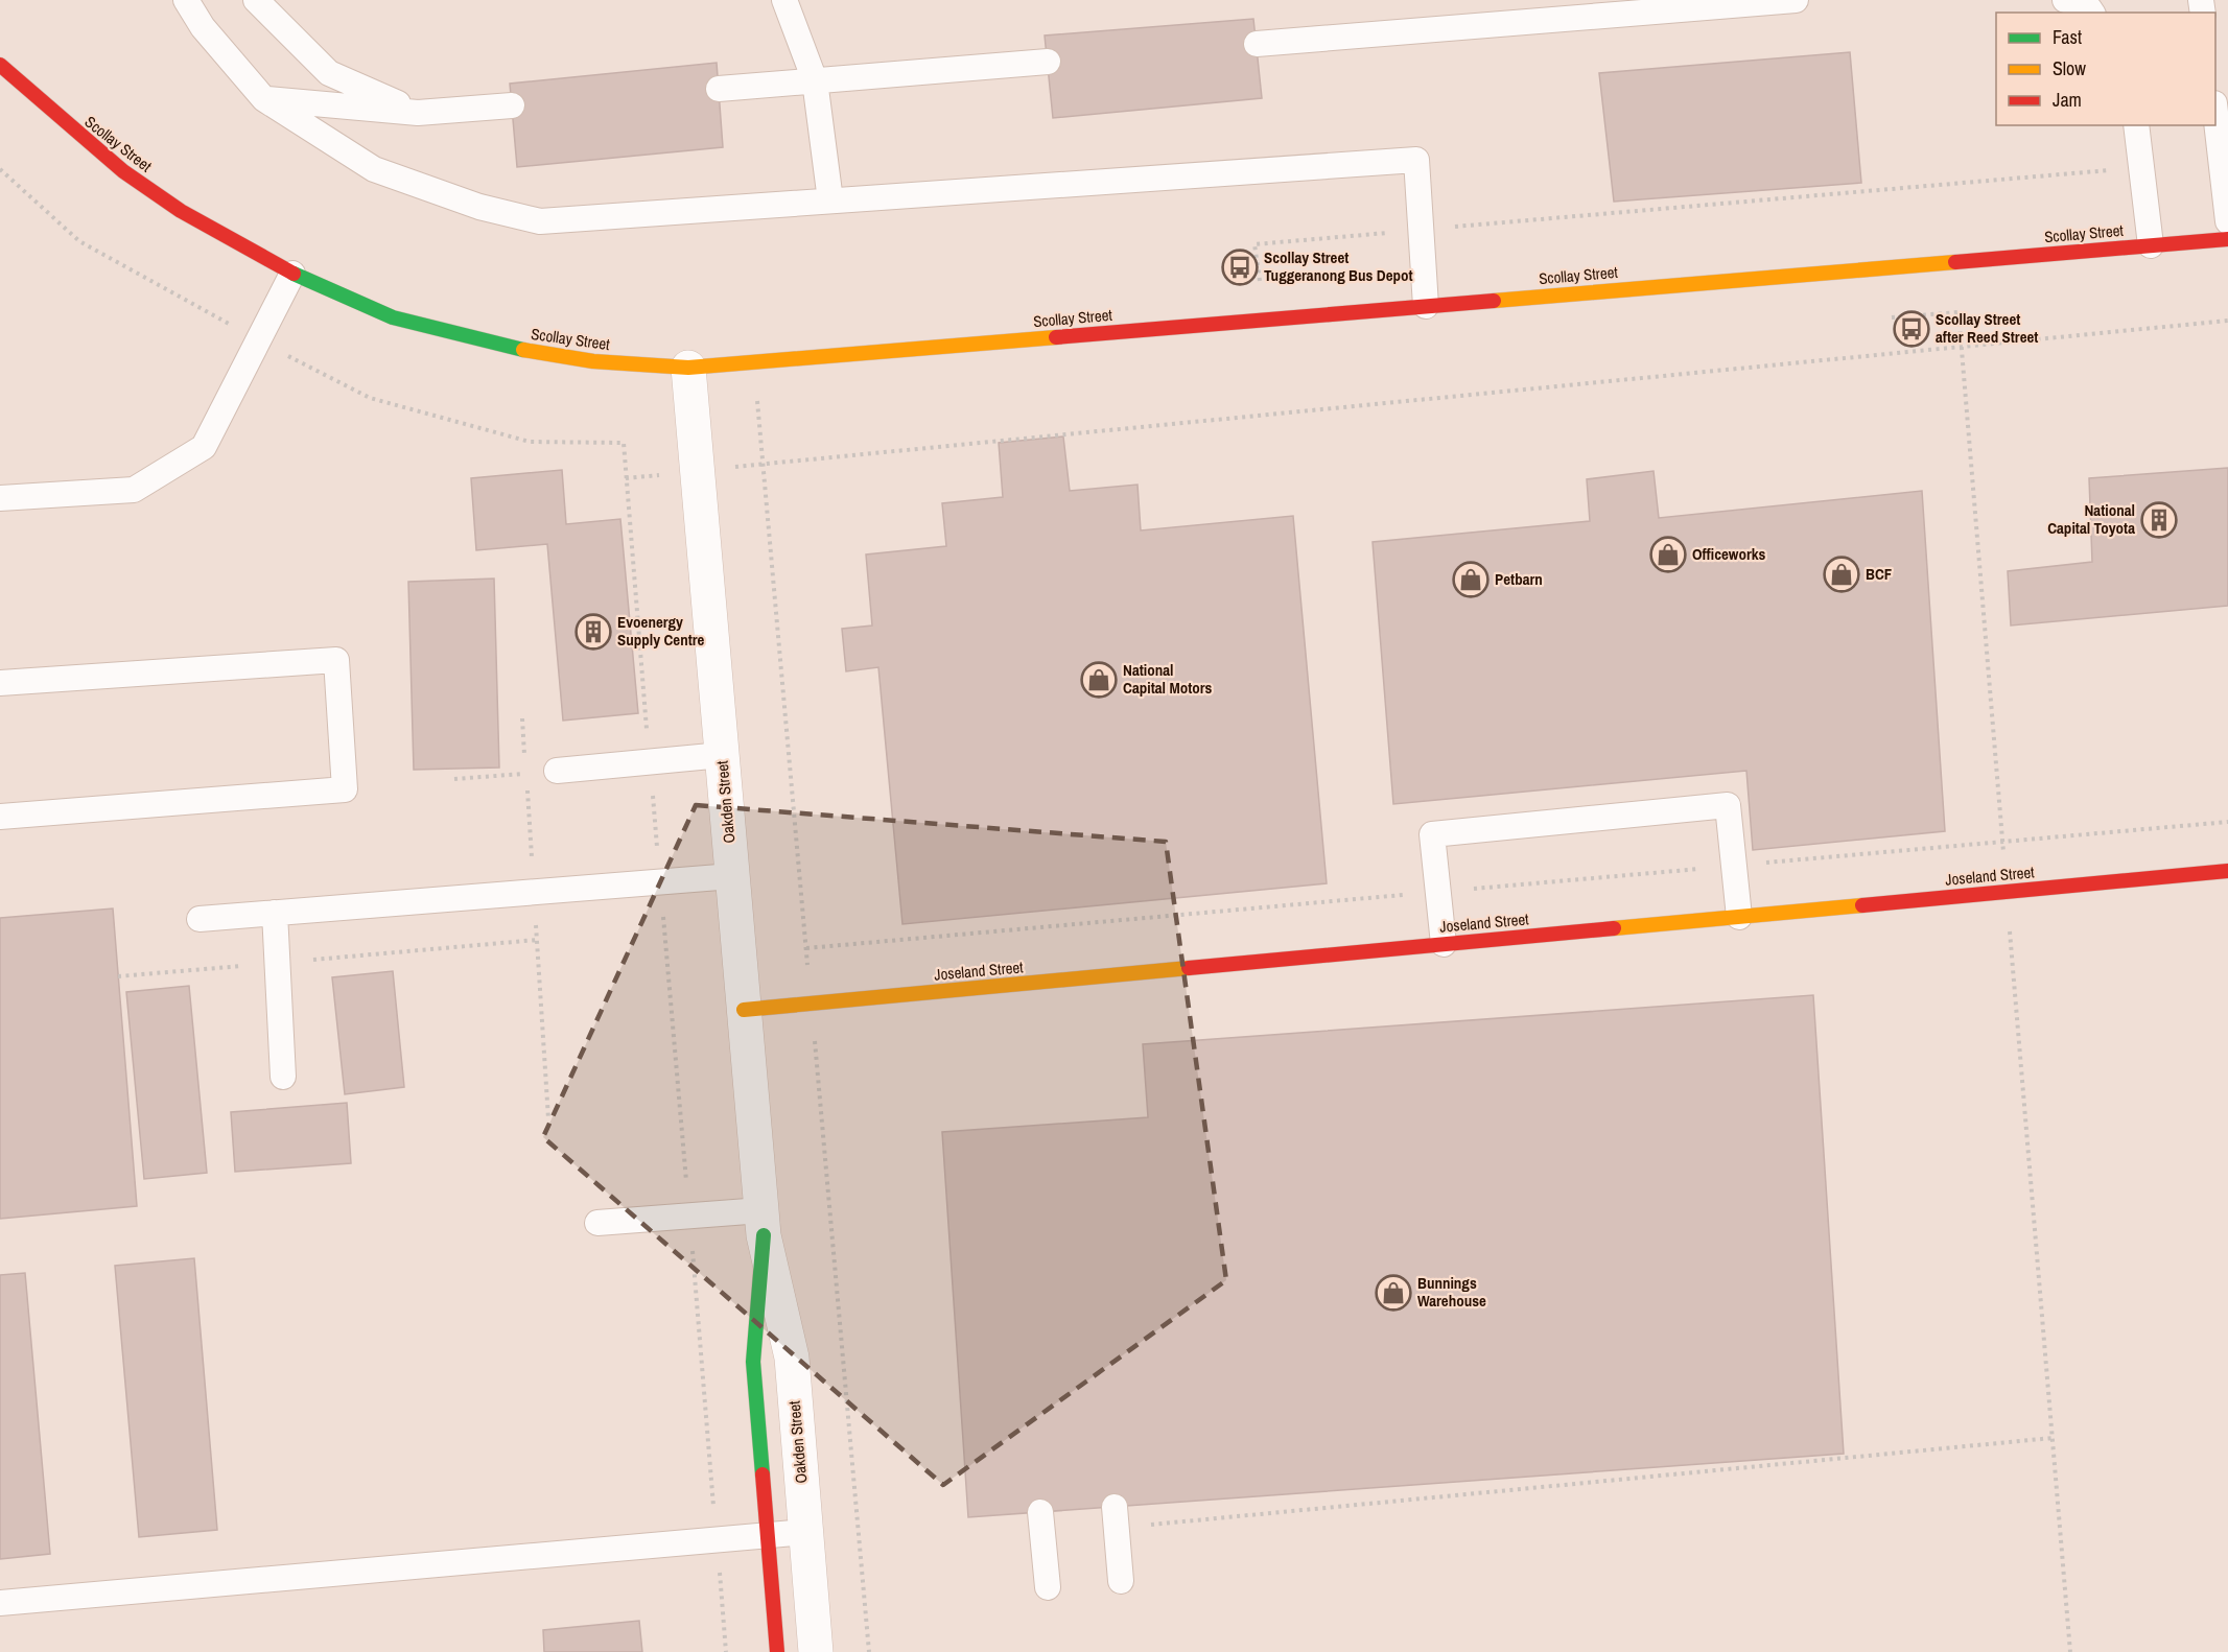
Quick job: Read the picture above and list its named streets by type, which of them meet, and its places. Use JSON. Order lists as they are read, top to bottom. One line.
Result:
{"streets":{"street":["Scollay Street","Oakden Street","Joseland Street"]},"crossings":[["Scollay Street","Oakden Street"],["Oakden Street","Joseland Street"]],"places":{"bus stop":["Scollay Street Tuggeranong Bus Depot","Scollay Street after Reed Street"],"building":["National Capital Toyota","Evoenergy Supply Centre"],"shop":["Officeworks","BCF","Petbarn","National Capital Motors","Bunnings Warehouse"]},"legend":["Fast","Slow","Jam"]}
